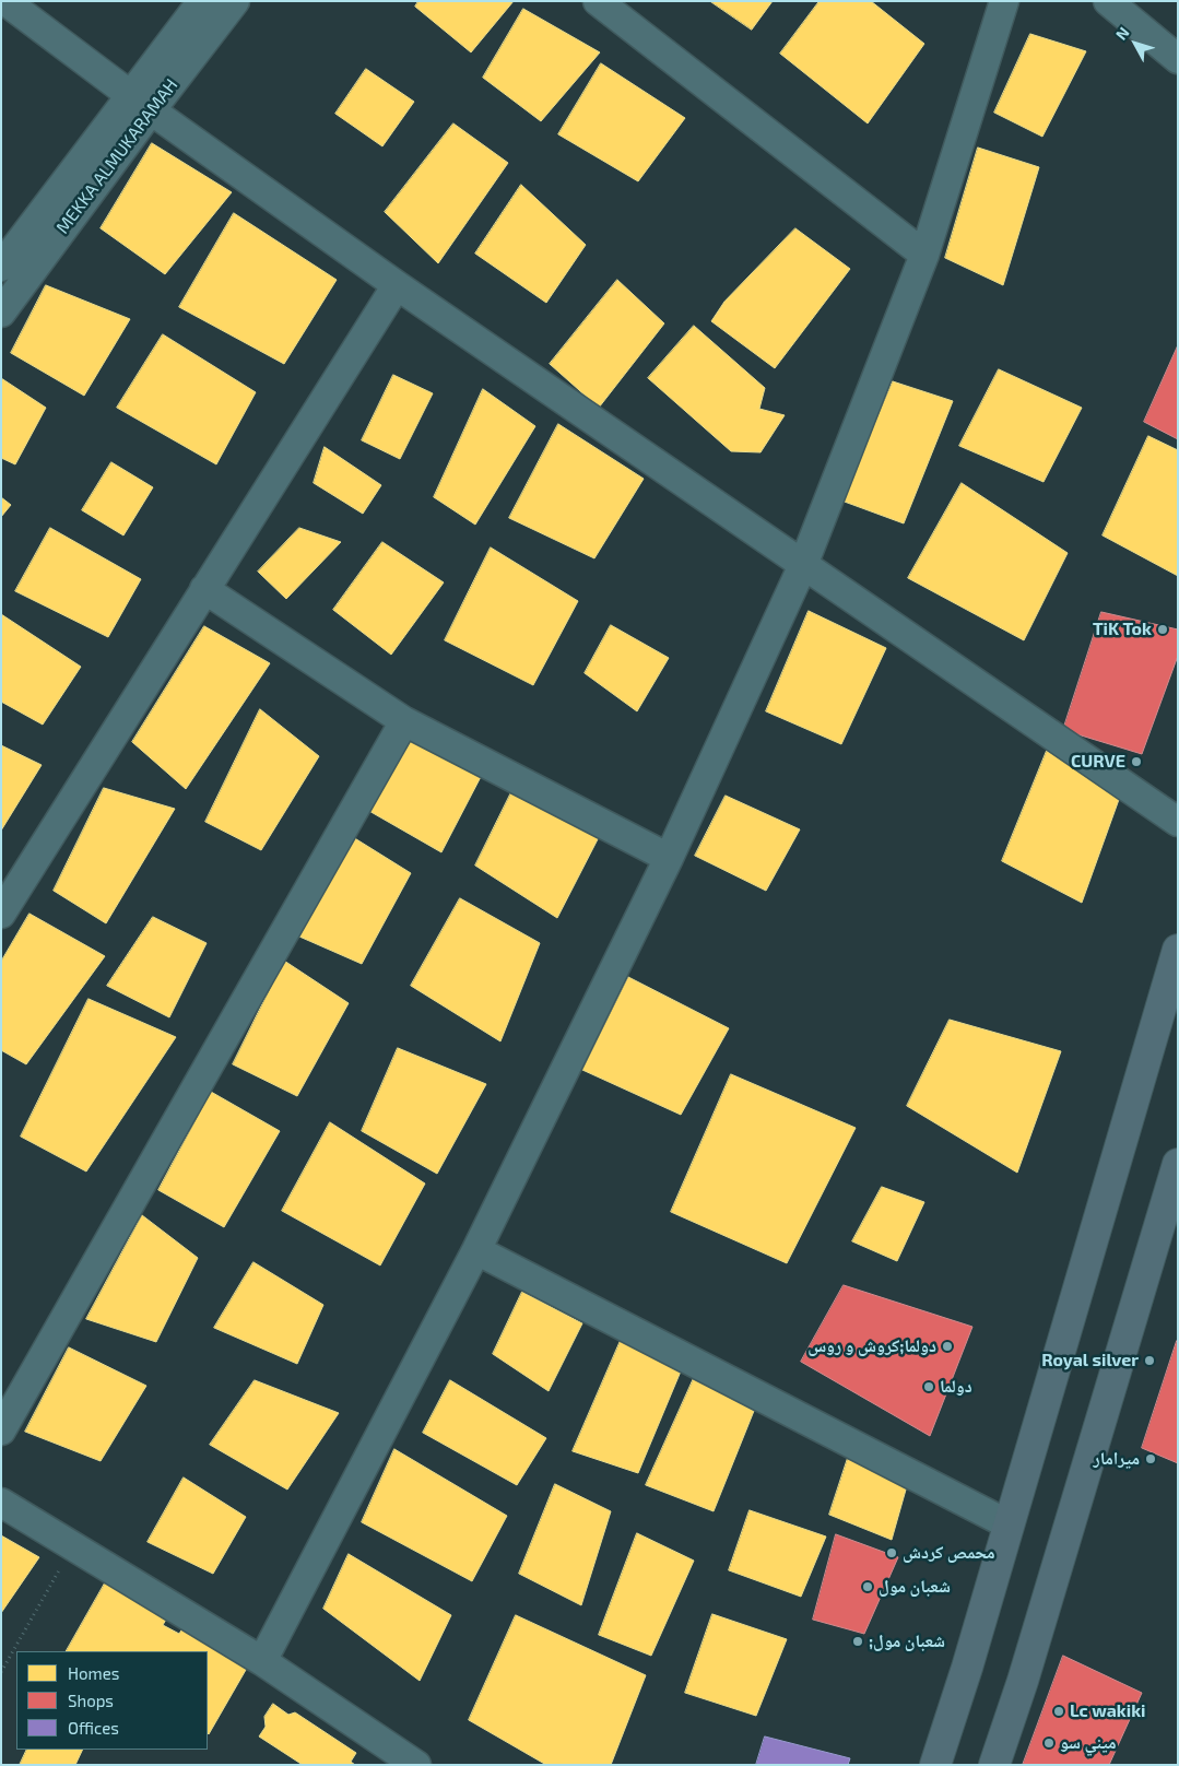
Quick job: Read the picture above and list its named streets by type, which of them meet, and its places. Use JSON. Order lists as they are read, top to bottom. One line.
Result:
{"streets":{"street":["MEKKA ALMUKARAMAH"]},"places":["TiK Tok","CURVE","دولما;كروش و روس","Royal silver","دولما","ميرامار","محمص كردش","شعبان مول",";شعبان مول","Lc wakiki","ميني سو"],"legend":["Homes","Shops","Offices"],"north":"top left"}
